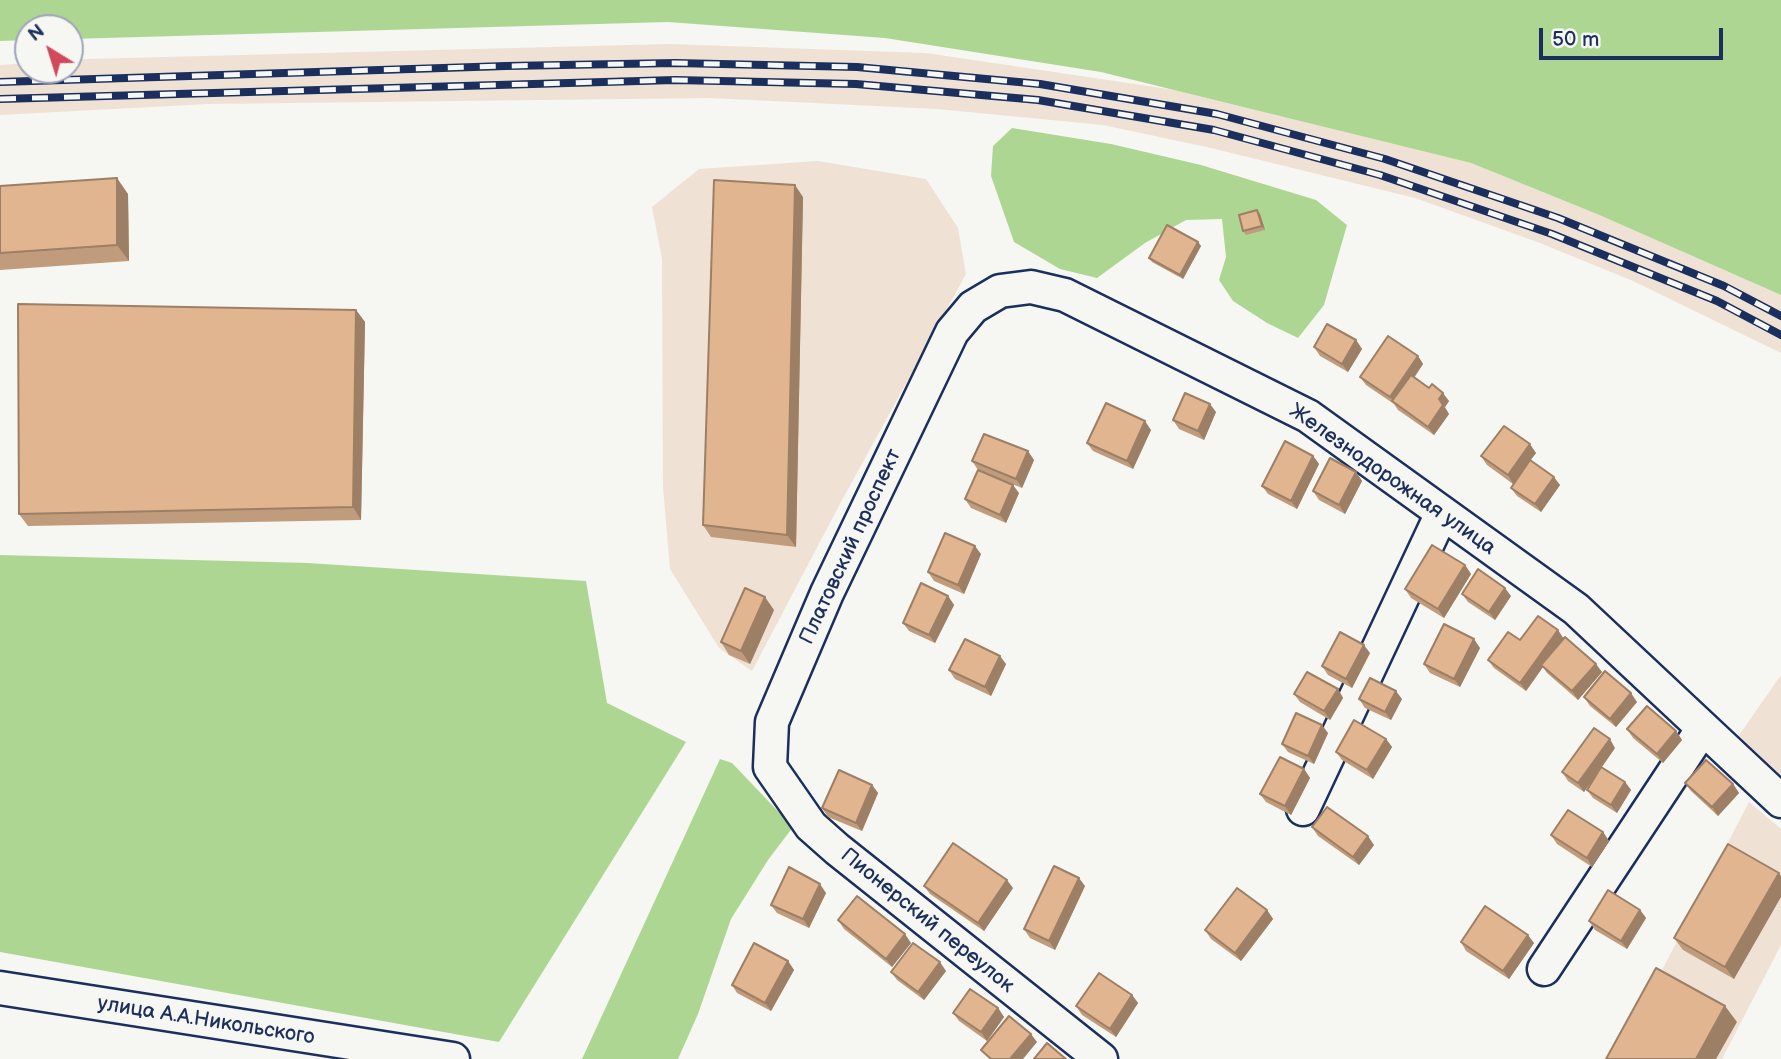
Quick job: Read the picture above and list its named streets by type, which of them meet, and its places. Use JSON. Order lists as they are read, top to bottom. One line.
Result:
{"streets":{"street":["Железнодорожная улица","Платовский проспект","Пионерский переулок","улица А.А.Никольского"]},"crossings":[["Железнодорожная улица","Платовский проспект"],["Платовский проспект","Пионерский переулок"]],"scale_bar":"50 m","north":"top left"}
